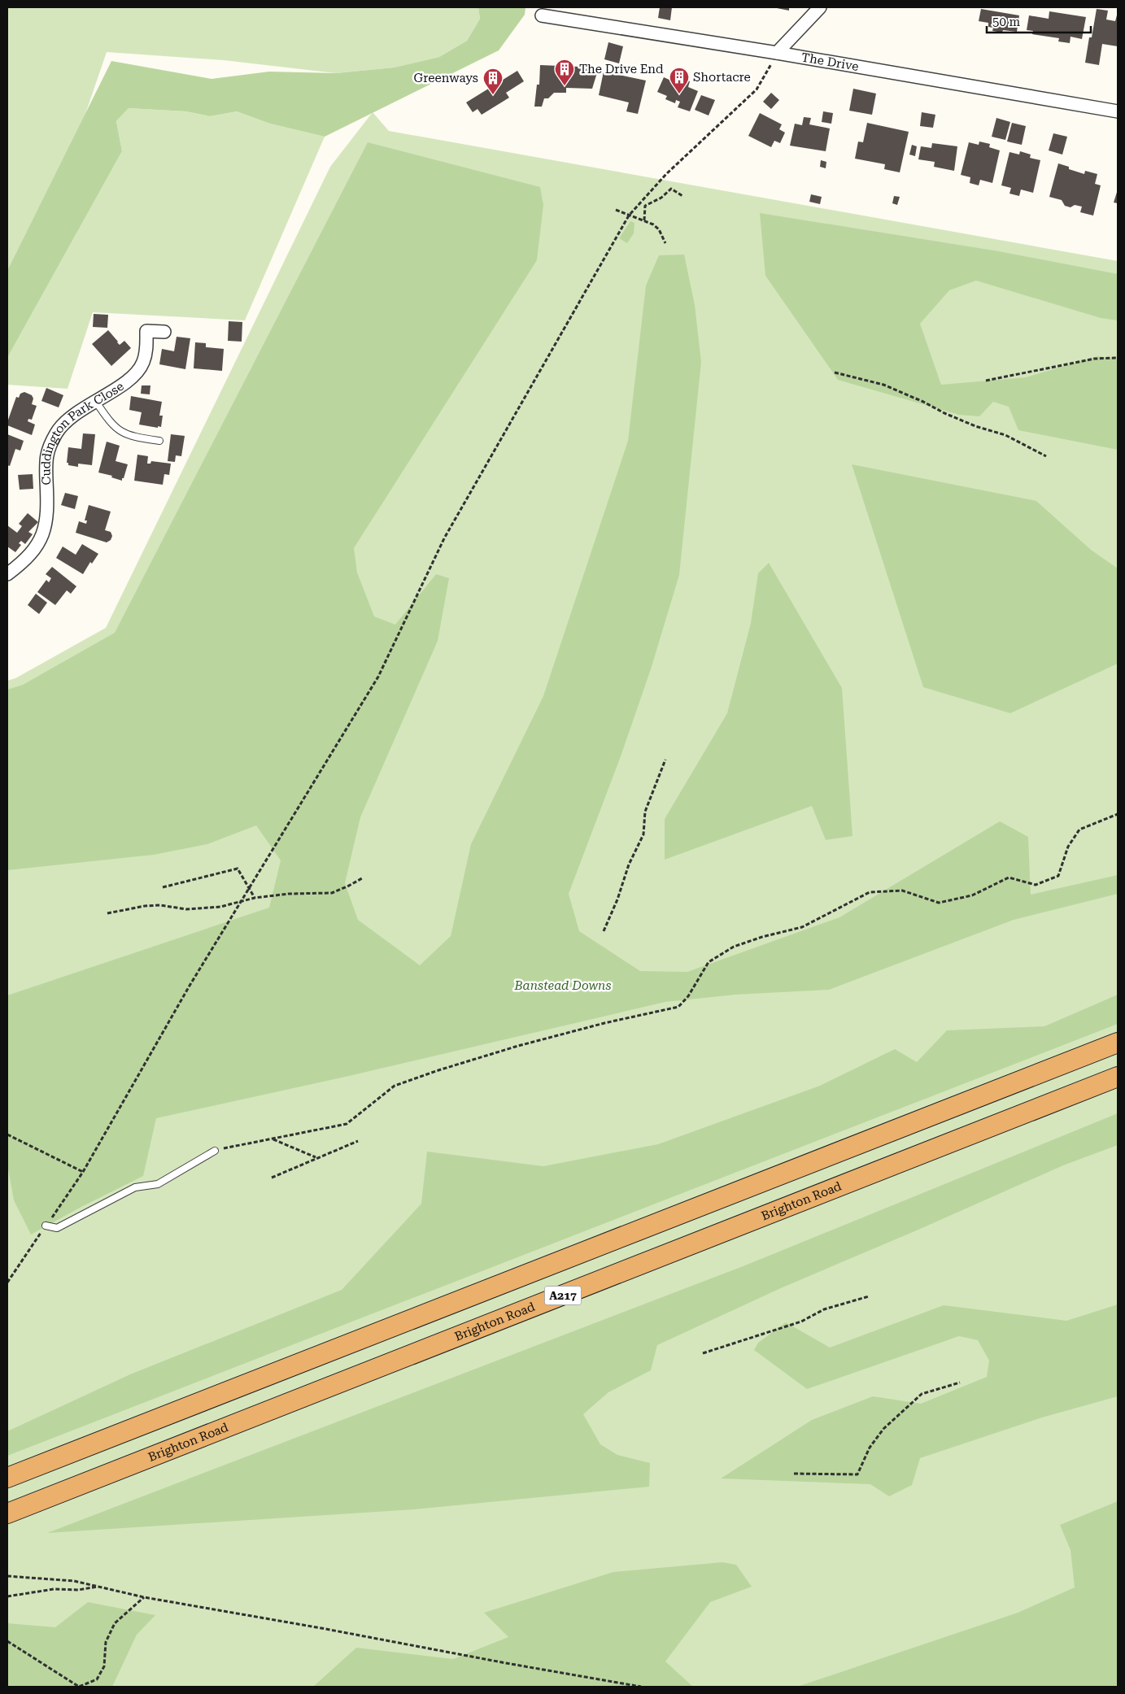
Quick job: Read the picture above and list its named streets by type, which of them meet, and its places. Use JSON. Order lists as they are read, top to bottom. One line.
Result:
{"streets":{"highway":["Brighton Road","A217"],"street":["The Drive","Cuddington Park Close"]},"parks":["Banstead Downs"],"places":{"building":["The Drive End","Shortacre","Greenways"]},"scale_bar":"50 m"}
